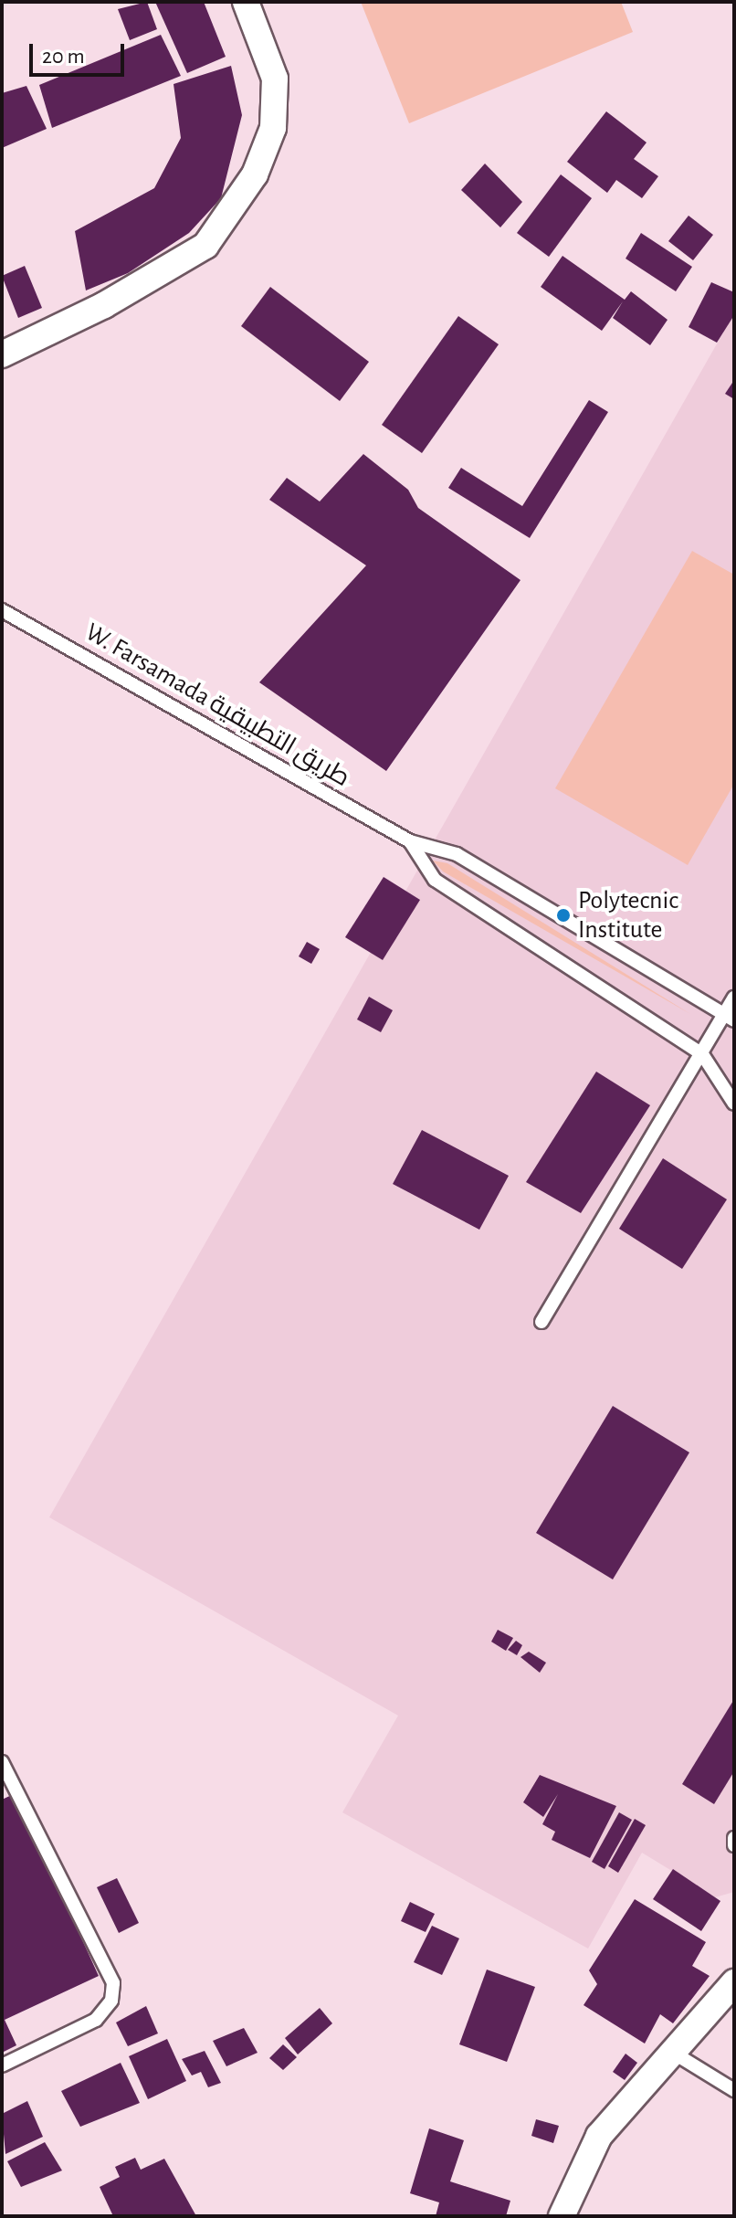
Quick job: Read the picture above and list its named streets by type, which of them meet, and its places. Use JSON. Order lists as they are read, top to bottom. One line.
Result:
{"streets":{"lane":["W. Farsamada طريق التطبيقية"]},"places":["Polytecnic Institute"],"scale_bar":"20 m"}
